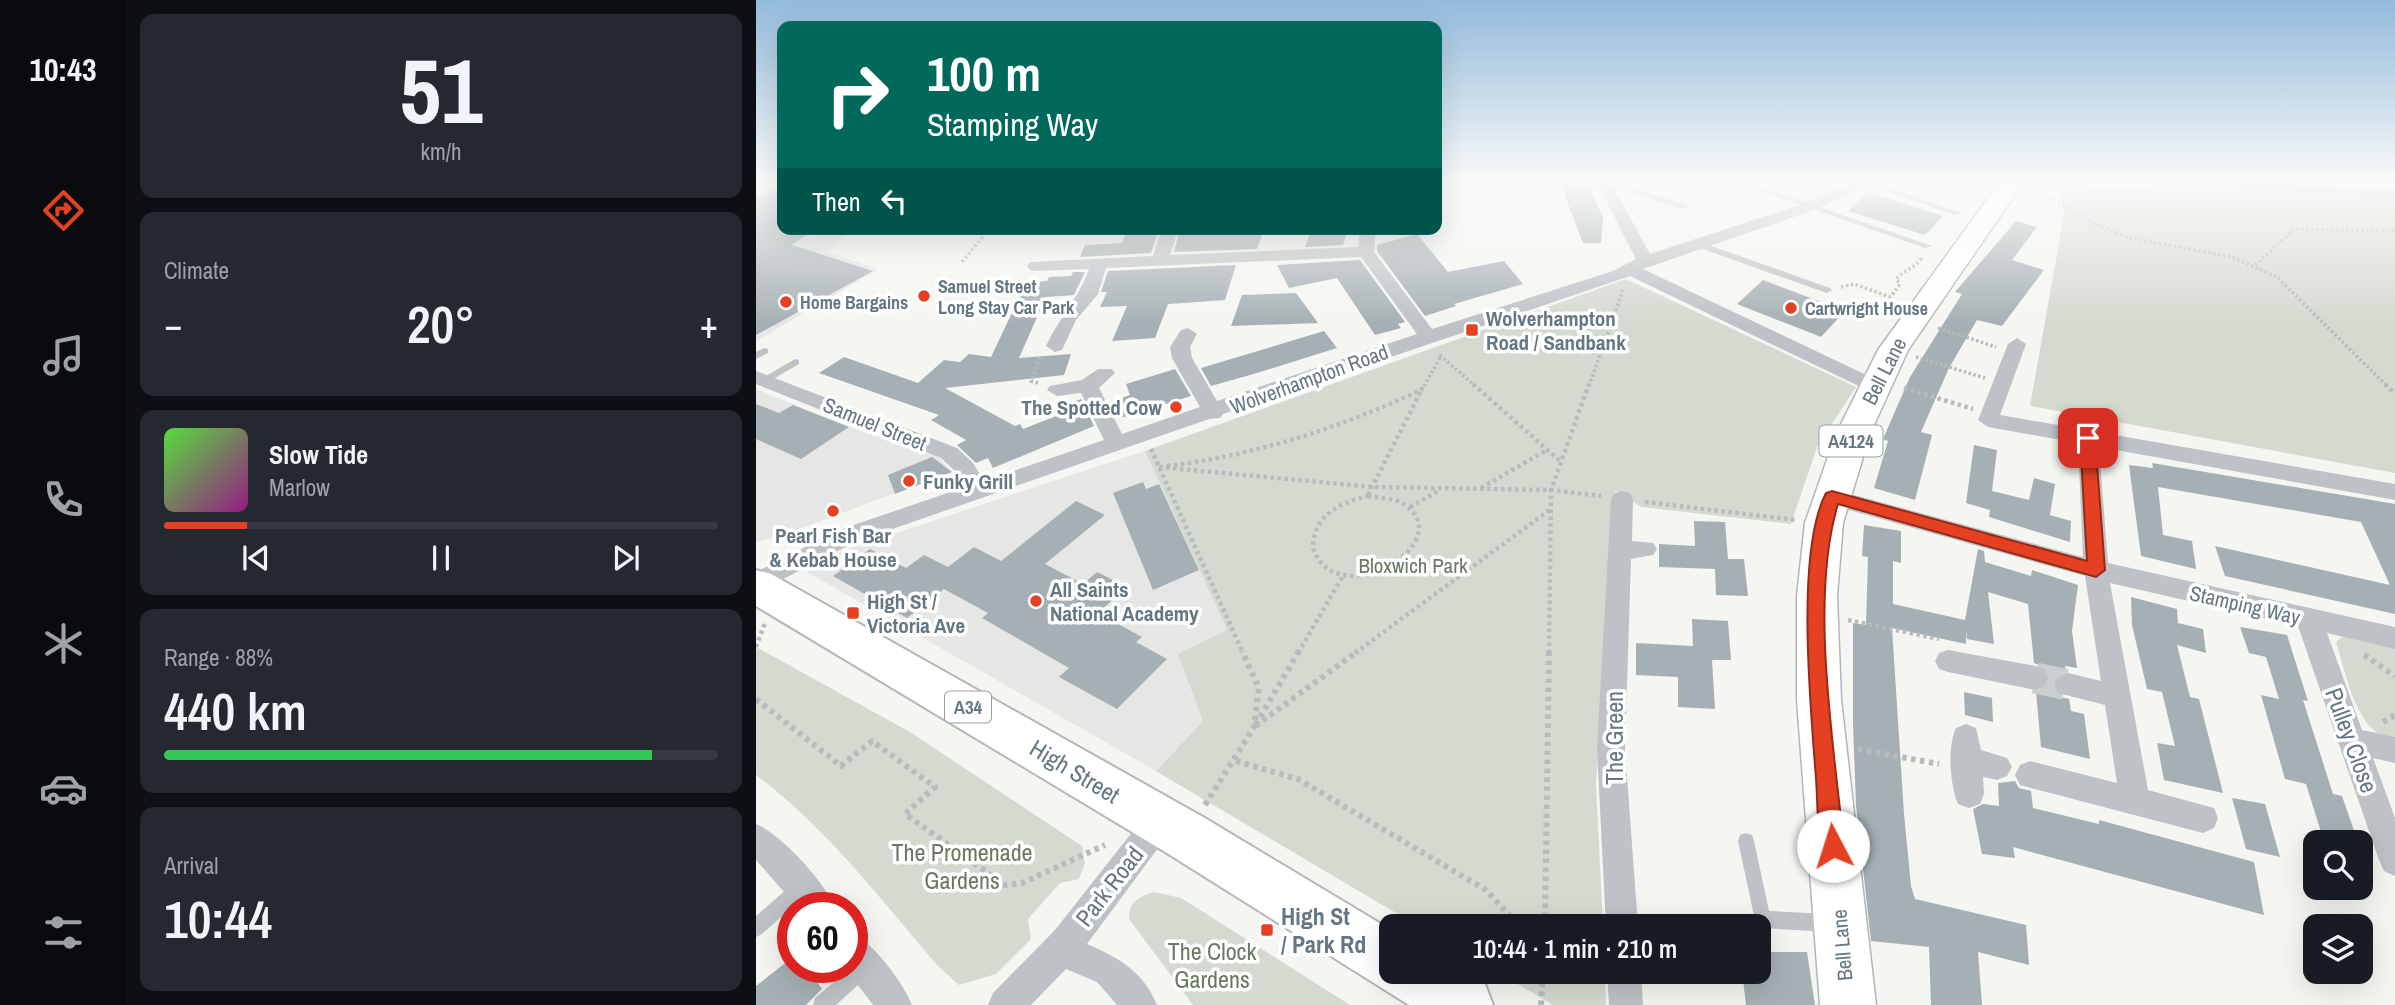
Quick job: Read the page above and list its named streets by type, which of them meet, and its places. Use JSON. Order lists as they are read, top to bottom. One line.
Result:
{"streets":{"highway":["A34","High Street"],"main road":["Bell Lane","A4124"],"street":["Wolverhampton Road","Samuel Street","Stamping Way","The Green","Pulley Close","Park Road"]},"crossings":[["Bell Lane","Stamping Way"],["Wolverhampton Road","Samuel Street"],["Wolverhampton Road","High Street"],["Stamping Way","Pulley Close"],["High Street","Park Road"]],"parks":["Bloxwich Park","The Promenade Gardens","The Clock Gardens"],"places":{"other":["Samuel Street Long Stay Car Park","Home Bargains","Cartwright House","The Spotted Cow","Funky Grill","Pearl Fish Bar & Kebab House","All Saints National Academy"],"transit":["Wolverhampton Road / Sandbank","High St / Victoria Ave","High St / Park Rd"]},"page":{"tabs":"10:43","tile":[["51","km/h"],"Climate",["Range · 88%","440 km"],["Arrival","10:44"]],"turn":["100 m","Stamping Way"],"then":"Then","heat":["−","20°","+"],"song":["Slow Tide","Marlow"],"limit":"60","trip":"10:44 · 1 min · 210 m"}}
